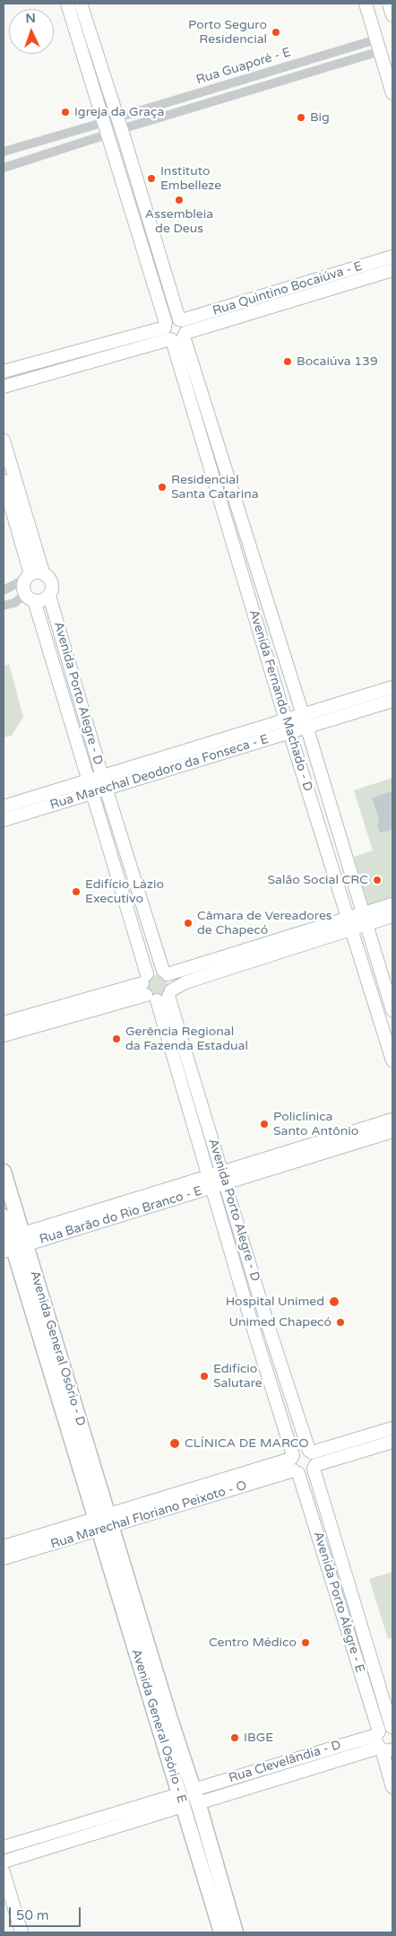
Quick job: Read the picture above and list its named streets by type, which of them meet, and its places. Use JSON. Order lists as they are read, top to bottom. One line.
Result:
{"streets":{"main road":["Avenida General Osório - D","Avenida General Osório - E"],"street":["Rua Guaporé - E","Rua Quintino Bocaiúva - E","Avenida Porto Alegre - D","Avenida Fernando Machado - D","Rua Marechal Deodoro da Fonseca - E","Rua Barão do Rio Branco - E","Rua Marechal Floriano Peixoto - O","Avenida Porto Alegre - E","Rua Clevelândia - D"]},"crossings":[["Rua Quintino Bocaiúva - E","Avenida Fernando Machado - D"],["Avenida Porto Alegre - D","Rua Marechal Deodoro da Fonseca - E"],["Avenida Porto Alegre - D","Rua Barão do Rio Branco - E"],["Avenida Porto Alegre - D","Rua Marechal Floriano Peixoto - O"],["Avenida Porto Alegre - D","Avenida Porto Alegre - E"],["Avenida Fernando Machado - D","Rua Marechal Deodoro da Fonseca - E"],["Rua Barão do Rio Branco - E","Avenida General Osório - D"],["Avenida General Osório - D","Rua Marechal Floriano Peixoto - O"],["Avenida General Osório - D","Avenida General Osório - E"],["Rua Marechal Floriano Peixoto - O","Avenida Porto Alegre - E"],["Rua Marechal Floriano Peixoto - O","Avenida General Osório - E"],["Avenida Porto Alegre - E","Rua Clevelândia - D"],["Avenida General Osório - E","Rua Clevelândia - D"]],"places":["Porto Seguro Residencial","Igreja da Graça","Big","Instituto Embelleze","Assembleia de Deus","Bocaiúva 139","Residencial Santa Catarina","Salão Social CRC","Edifício Lázio Executivo","Câmara de Vereadores de Chapecó","Gerência Regional da Fazenda Estadual","Policlínica Santo Antônio","Hospital Unimed","Unimed Chapecó","Edifício Salutare","CLÍNICA DE MARCO","Centro Médico","IBGE"],"scale_bar":"50 m","north":"top"}
